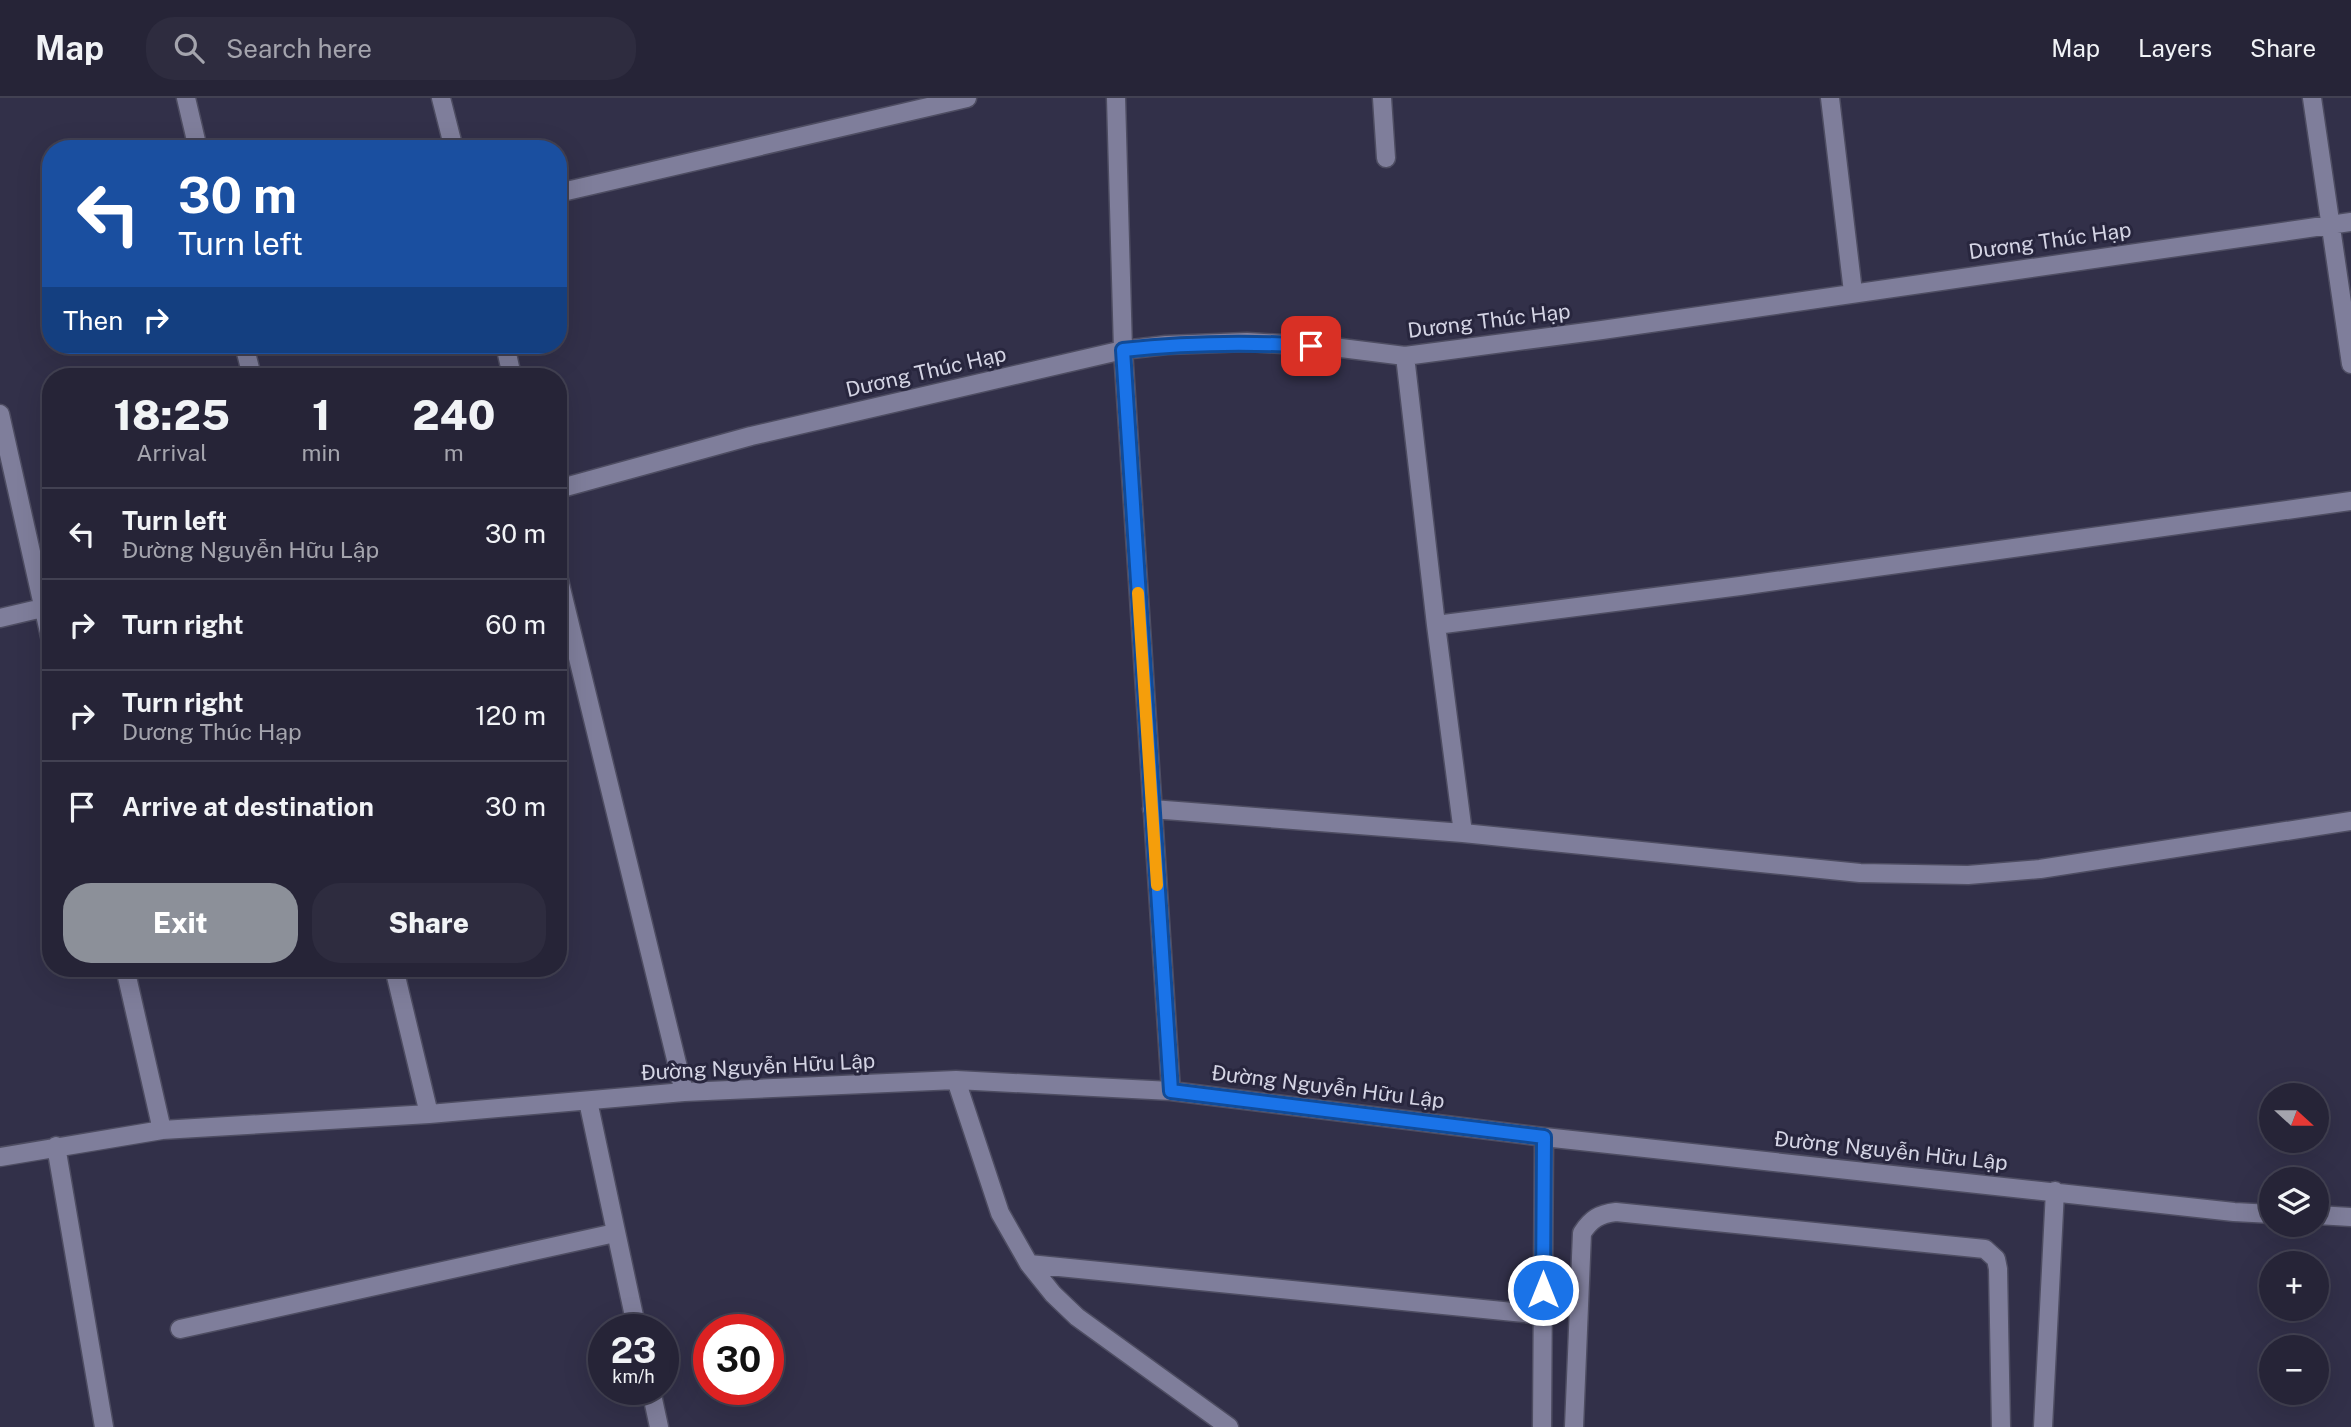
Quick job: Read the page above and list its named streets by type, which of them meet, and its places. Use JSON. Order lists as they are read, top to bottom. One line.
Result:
{"streets":{"street":["Dương Thúc Hạp","Đường Nguyễn Hữu Lập"]},"north":"right","page":{"header":"Map","search":"Search here","nav":["Map","Layers","Share"],"turn":["30 m","Turn left"],"then":"Then","eta":["18:25","Arrival","1","min","240","m"],"list":[{"name":"Turn left","note":"Đường Nguyễn Hữu Lập","value":"30 m"},{"name":"Turn right","value":"60 m"},{"name":"Turn right","note":"Dương Thúc Hạp","value":"120 m"},{"name":"Arrive at destination","value":"30 m"}],"buttons":["Exit","Share"],"map_buttons":["+","−"],"speed":"23 km/h","limit":"30"}}
